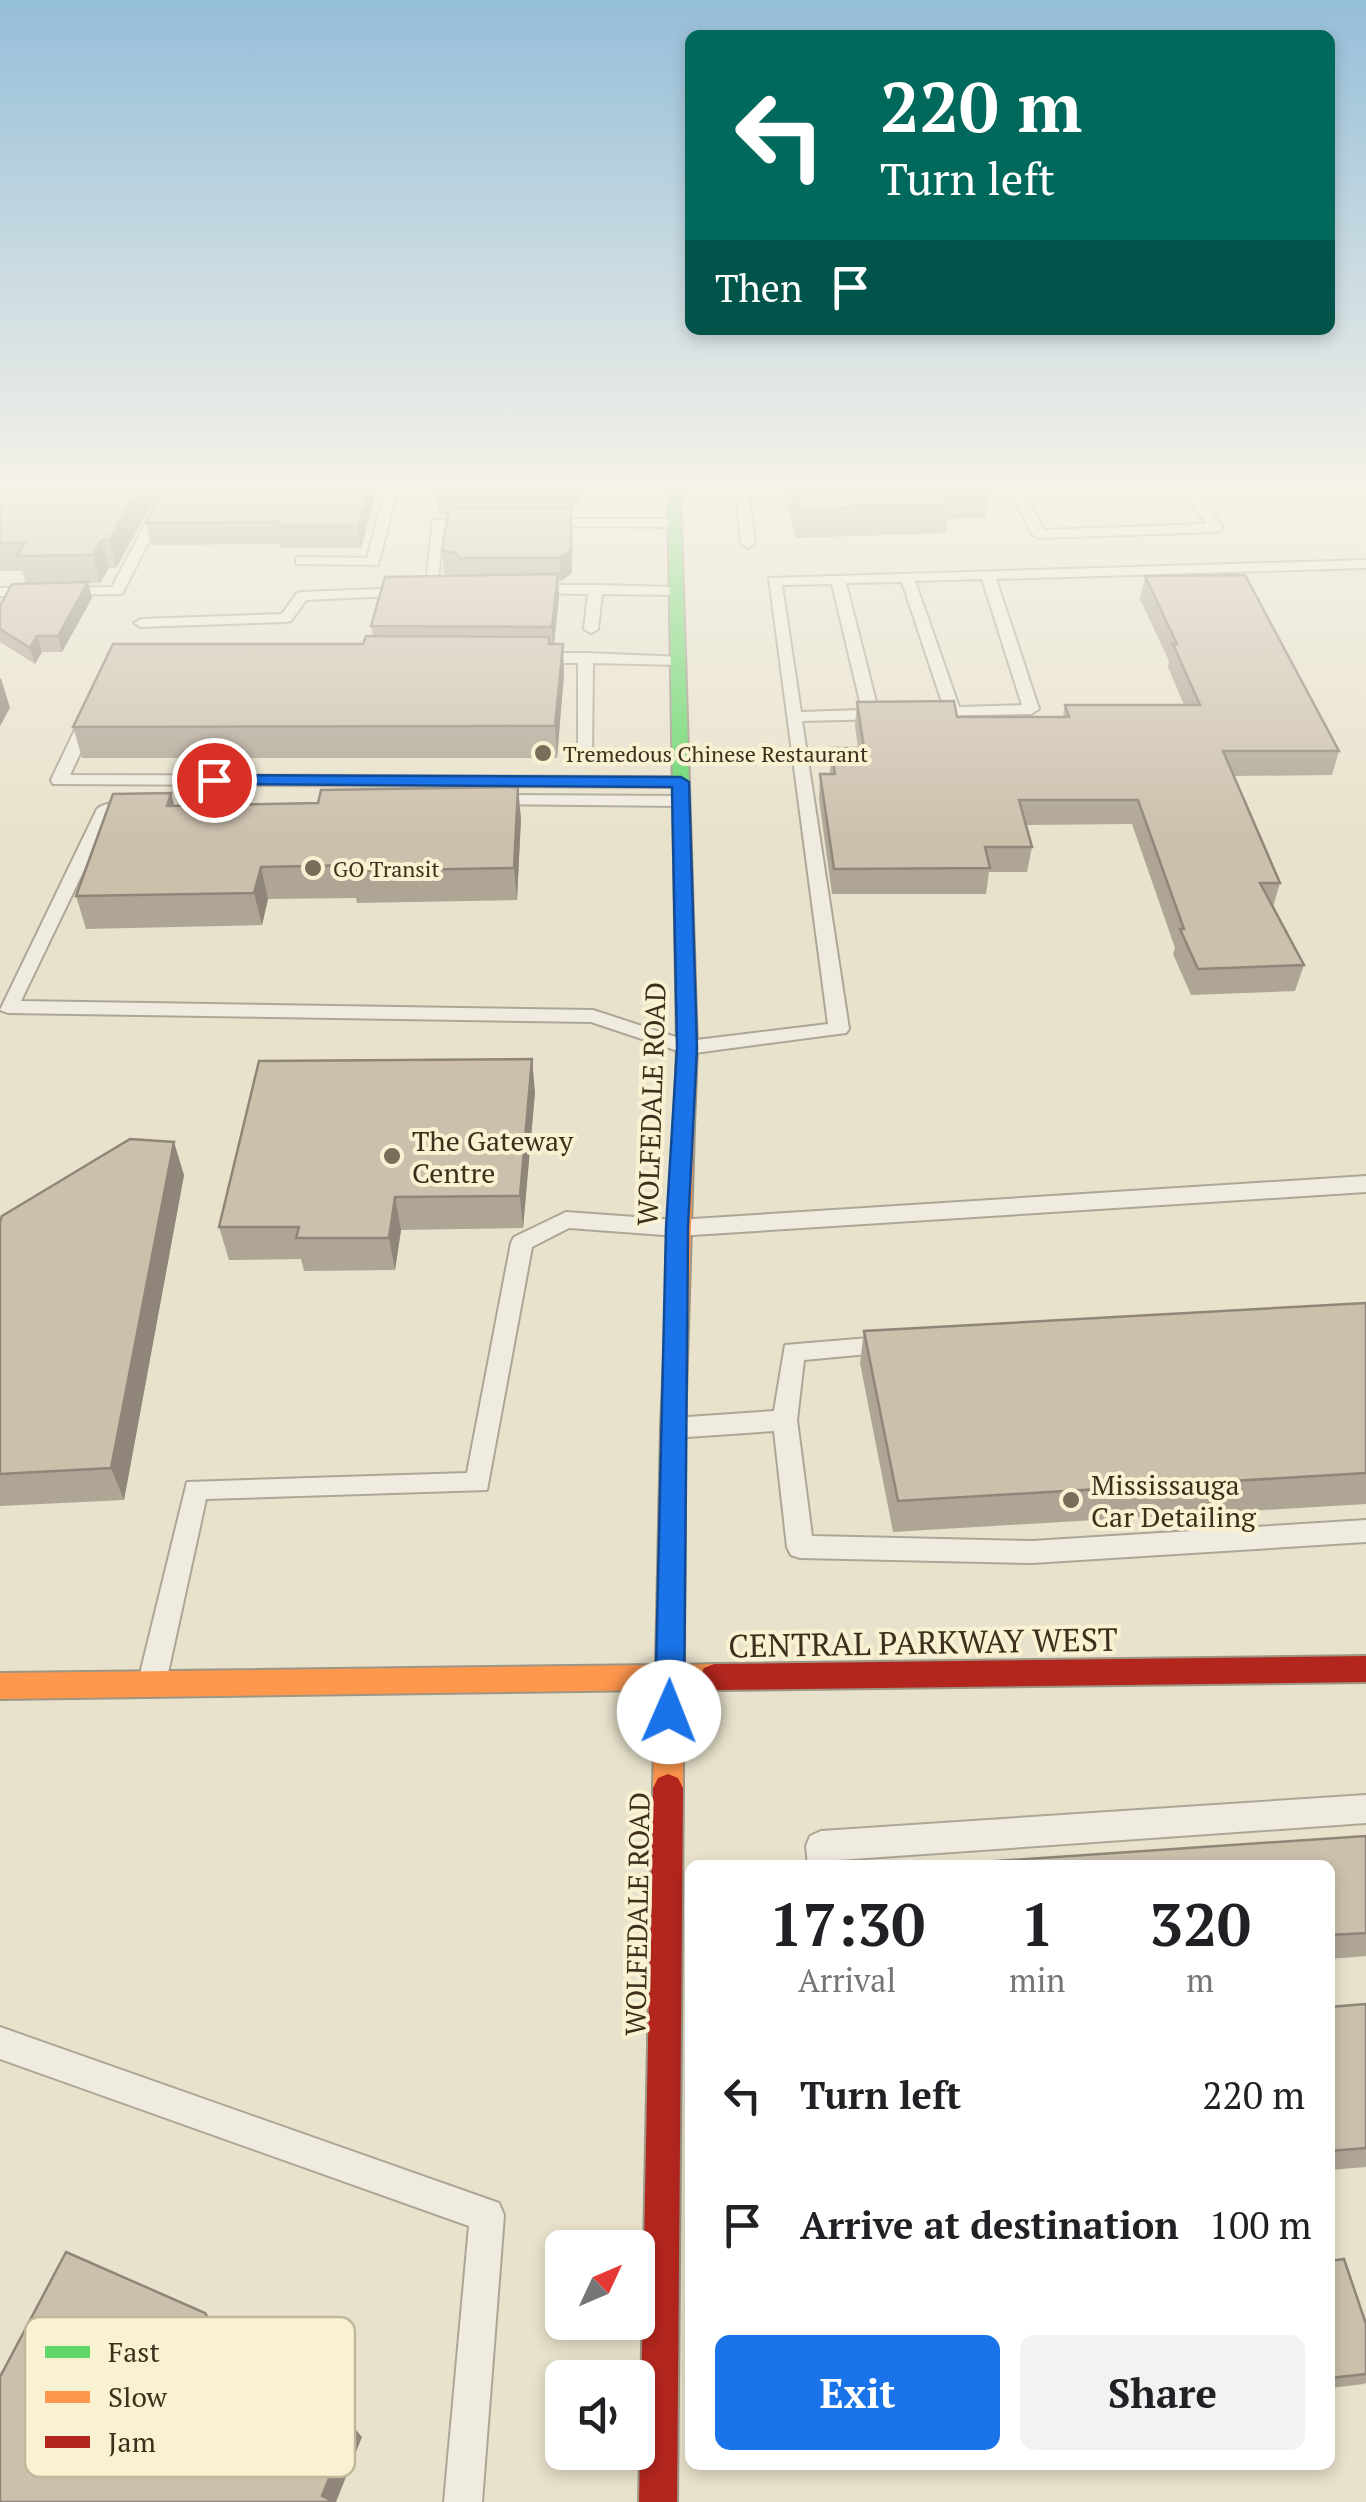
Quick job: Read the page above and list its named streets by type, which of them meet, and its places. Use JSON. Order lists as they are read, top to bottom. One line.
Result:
{"streets":{"street":["WOLFEDALE ROAD","CENTRAL PARKWAY WEST"]},"crossings":[["WOLFEDALE ROAD","CENTRAL PARKWAY WEST"]],"places":["Tremedous Chinese Restaurant","GO Transit","The Gateway Centre","Mississauga Car Detailing"],"legend":["Fast","Slow","Jam"],"north":"top right","page":{"turn":["220 m","Turn left"],"then":"Then","eta":["17:30","Arrival","1","min","320","m"],"list":[{"name":"Turn left","value":"220 m"},{"name":"Arrive at destination","value":"100 m"}],"buttons":["Exit","Share"]}}
